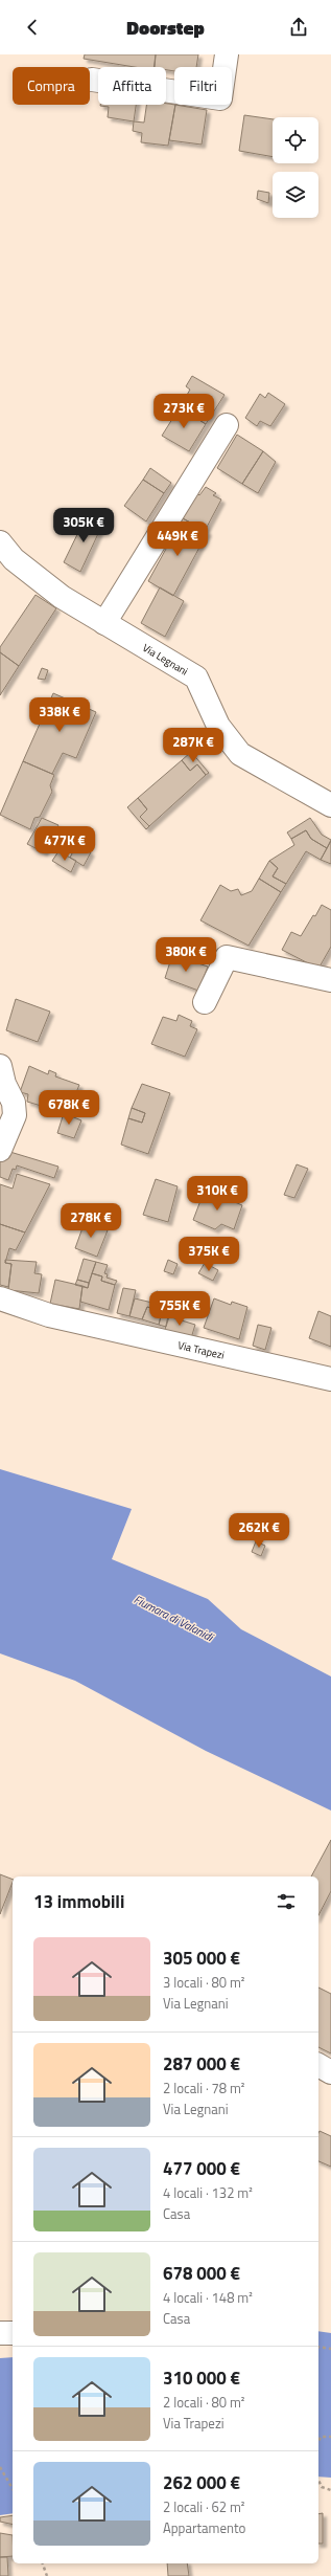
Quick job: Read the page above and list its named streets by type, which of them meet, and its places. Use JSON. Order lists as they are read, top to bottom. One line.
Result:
{"streets":{"street":["Via Legnani","Via Trapezi"]},"water":["Fiumara di Valanidi"],"page":{"header":"Doorstep","chip":["Compra","Affitta","Filtri"],"price":["273K €","305K €","449K €","338K €","287K €","477K €","380K €","678K €","310K €","278K €","375K €","755K €","262K €"],"heading":"13 immobili","list":[{"name":"305 000 €","note":"3 locali · 80 m² · Via Legnani"},{"name":"287 000 €","note":"2 locali · 78 m² · Via Legnani"},{"name":"477 000 €","note":"4 locali · 132 m² · Casa"},{"name":"678 000 €","note":"4 locali · 148 m² · Casa"},{"name":"310 000 €","note":"2 locali · 80 m² · Via Trapezi"},{"name":"262 000 €","note":"2 locali · 62 m² · Appartamento"}]}}
